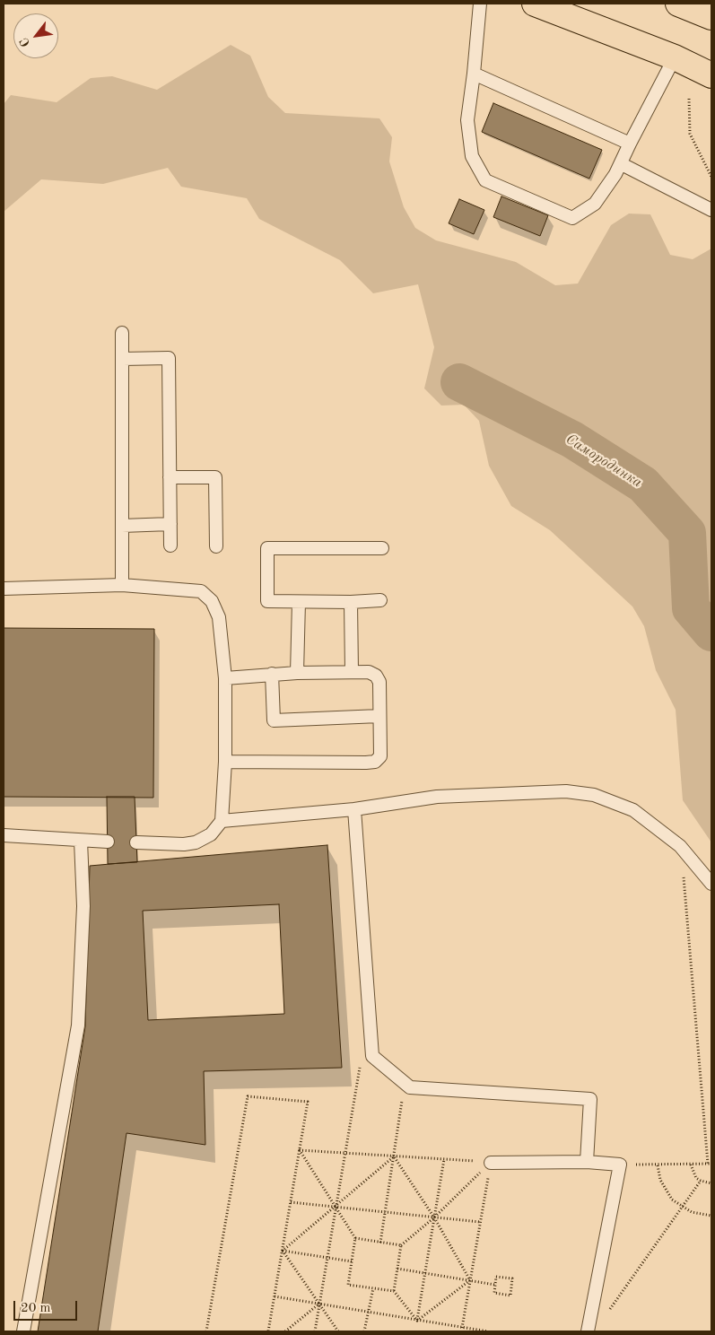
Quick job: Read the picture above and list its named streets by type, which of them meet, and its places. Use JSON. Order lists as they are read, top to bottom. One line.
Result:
{"water":["Самородинка"],"scale_bar":"20 m","north":"bottom left"}
